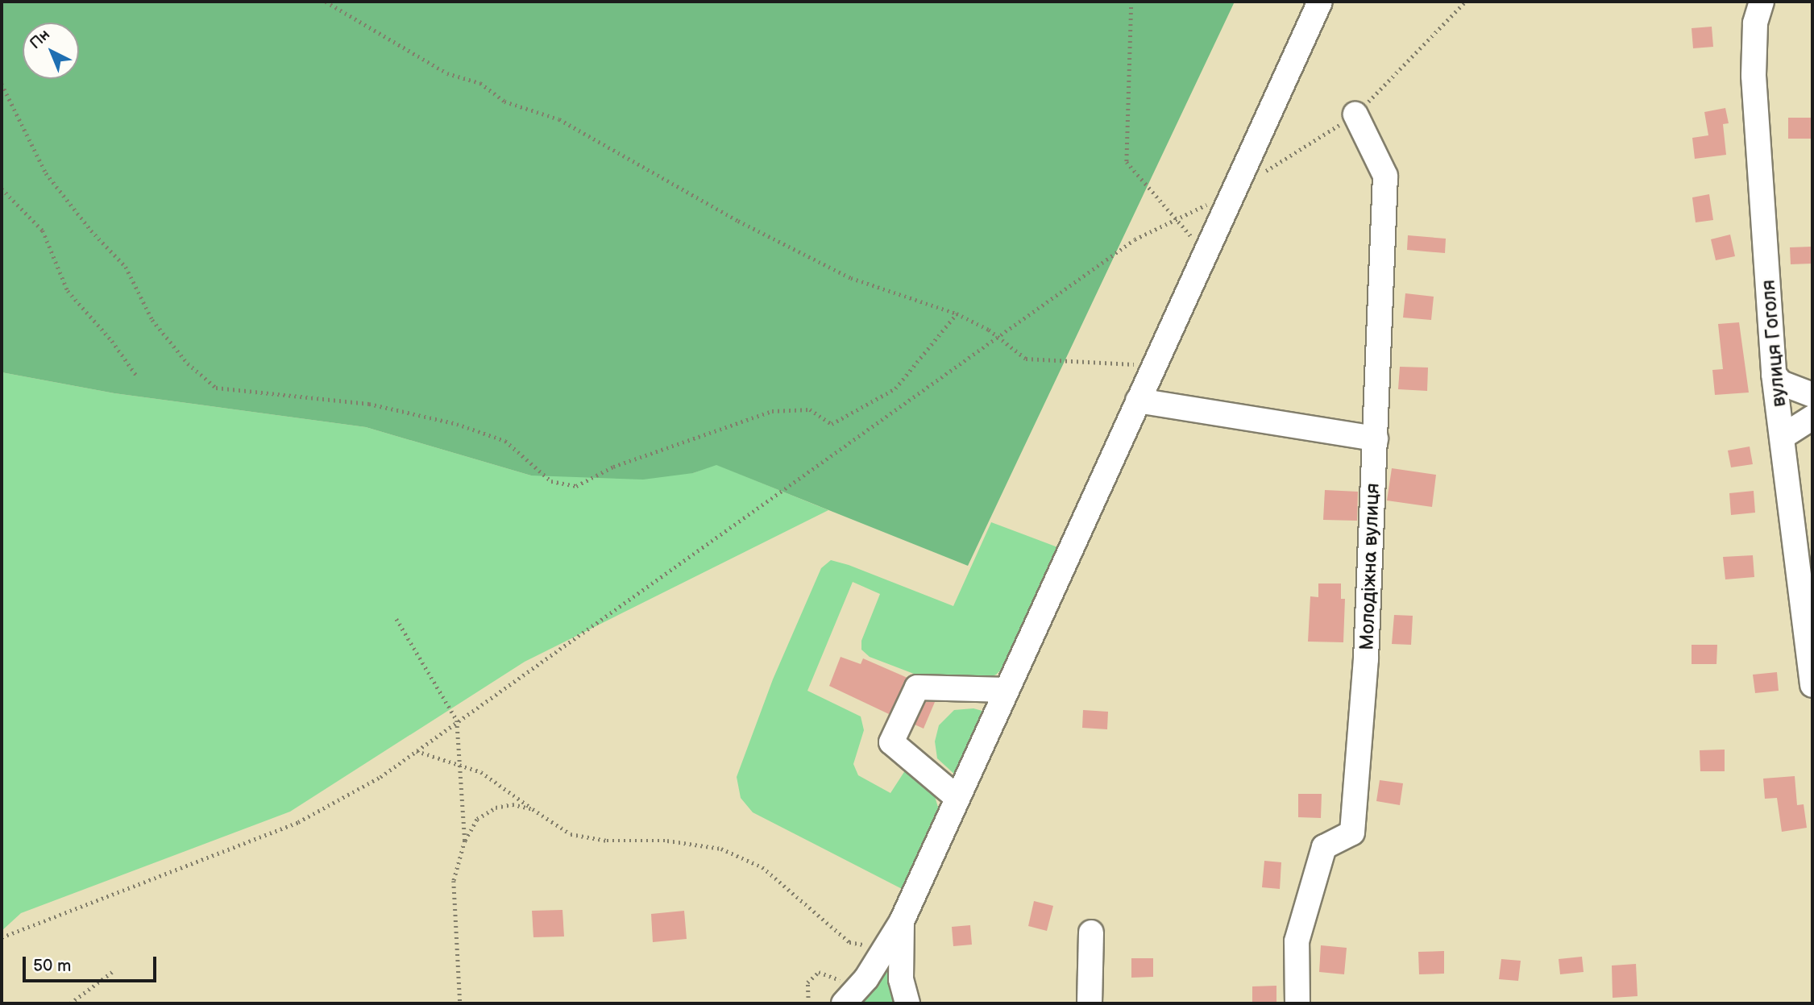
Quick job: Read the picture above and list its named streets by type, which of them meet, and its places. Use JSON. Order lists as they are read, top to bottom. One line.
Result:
{"streets":{"street":["вулиця Гоголя","Молодіжна вулиця"]},"scale_bar":"50 m","north":"top left"}
